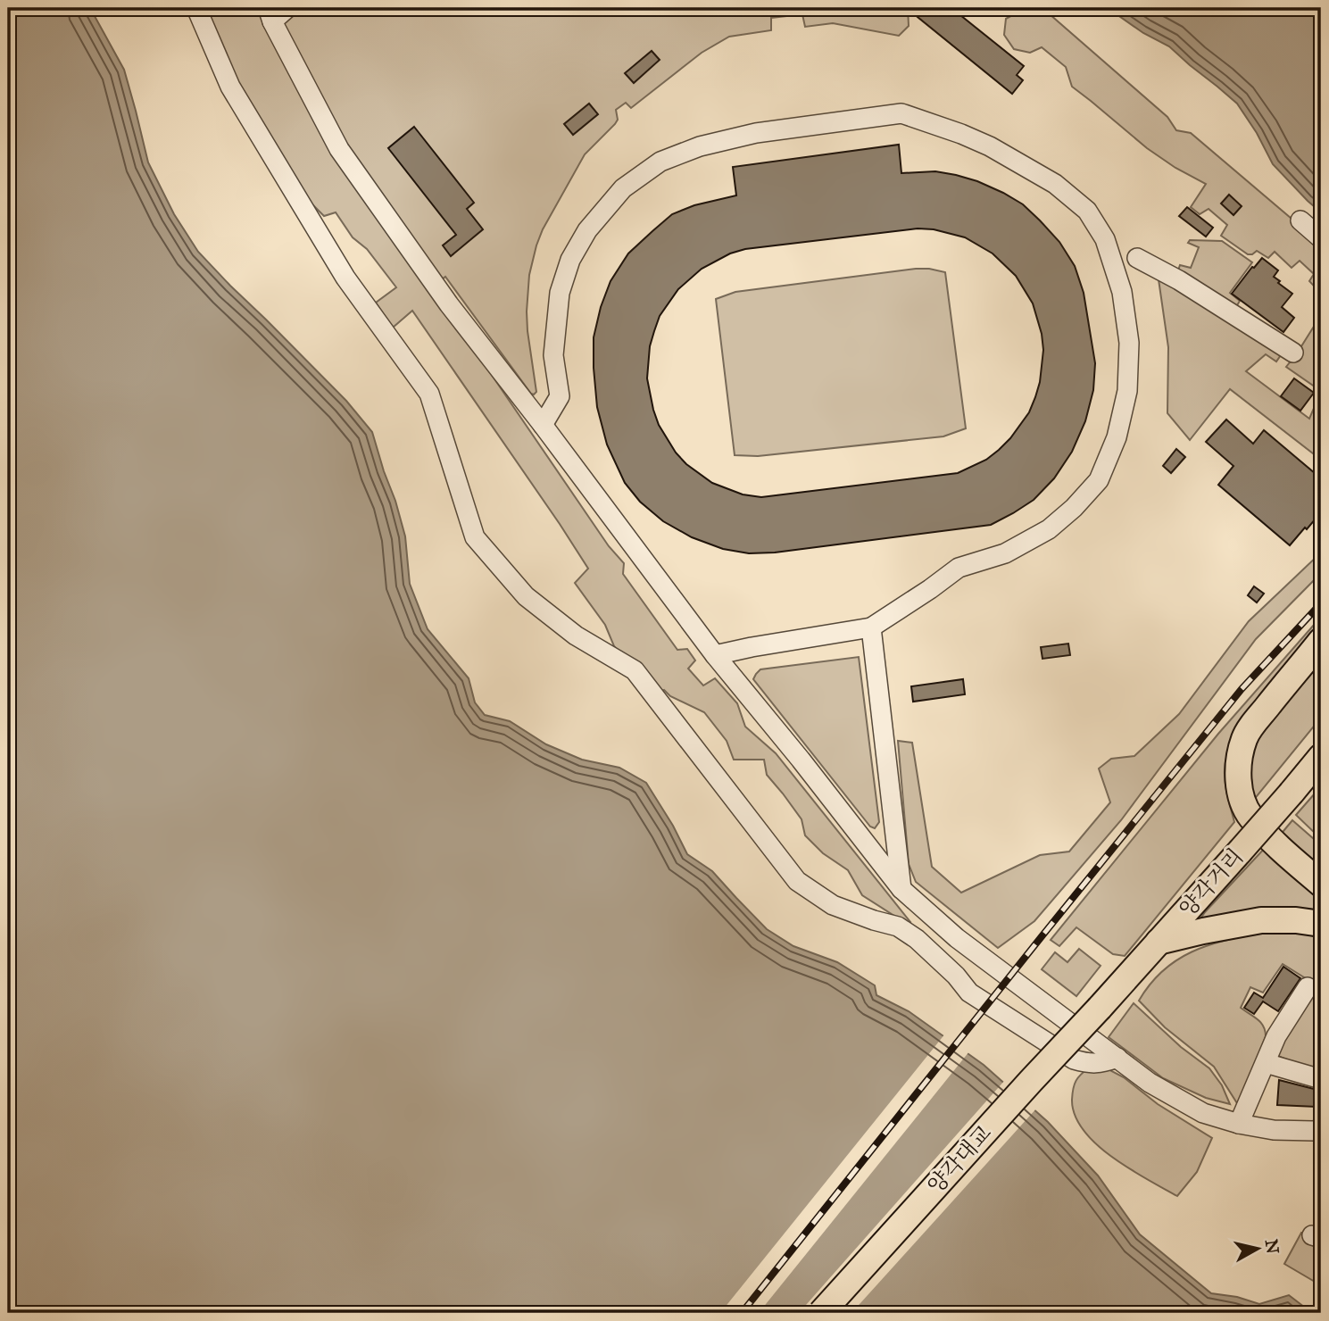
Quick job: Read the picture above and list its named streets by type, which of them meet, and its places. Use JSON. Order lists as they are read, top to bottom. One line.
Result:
{"streets":{"main road":["양각거리","양각대교"]},"crossings":[["양각거리","양각대교"]],"north":"right"}
